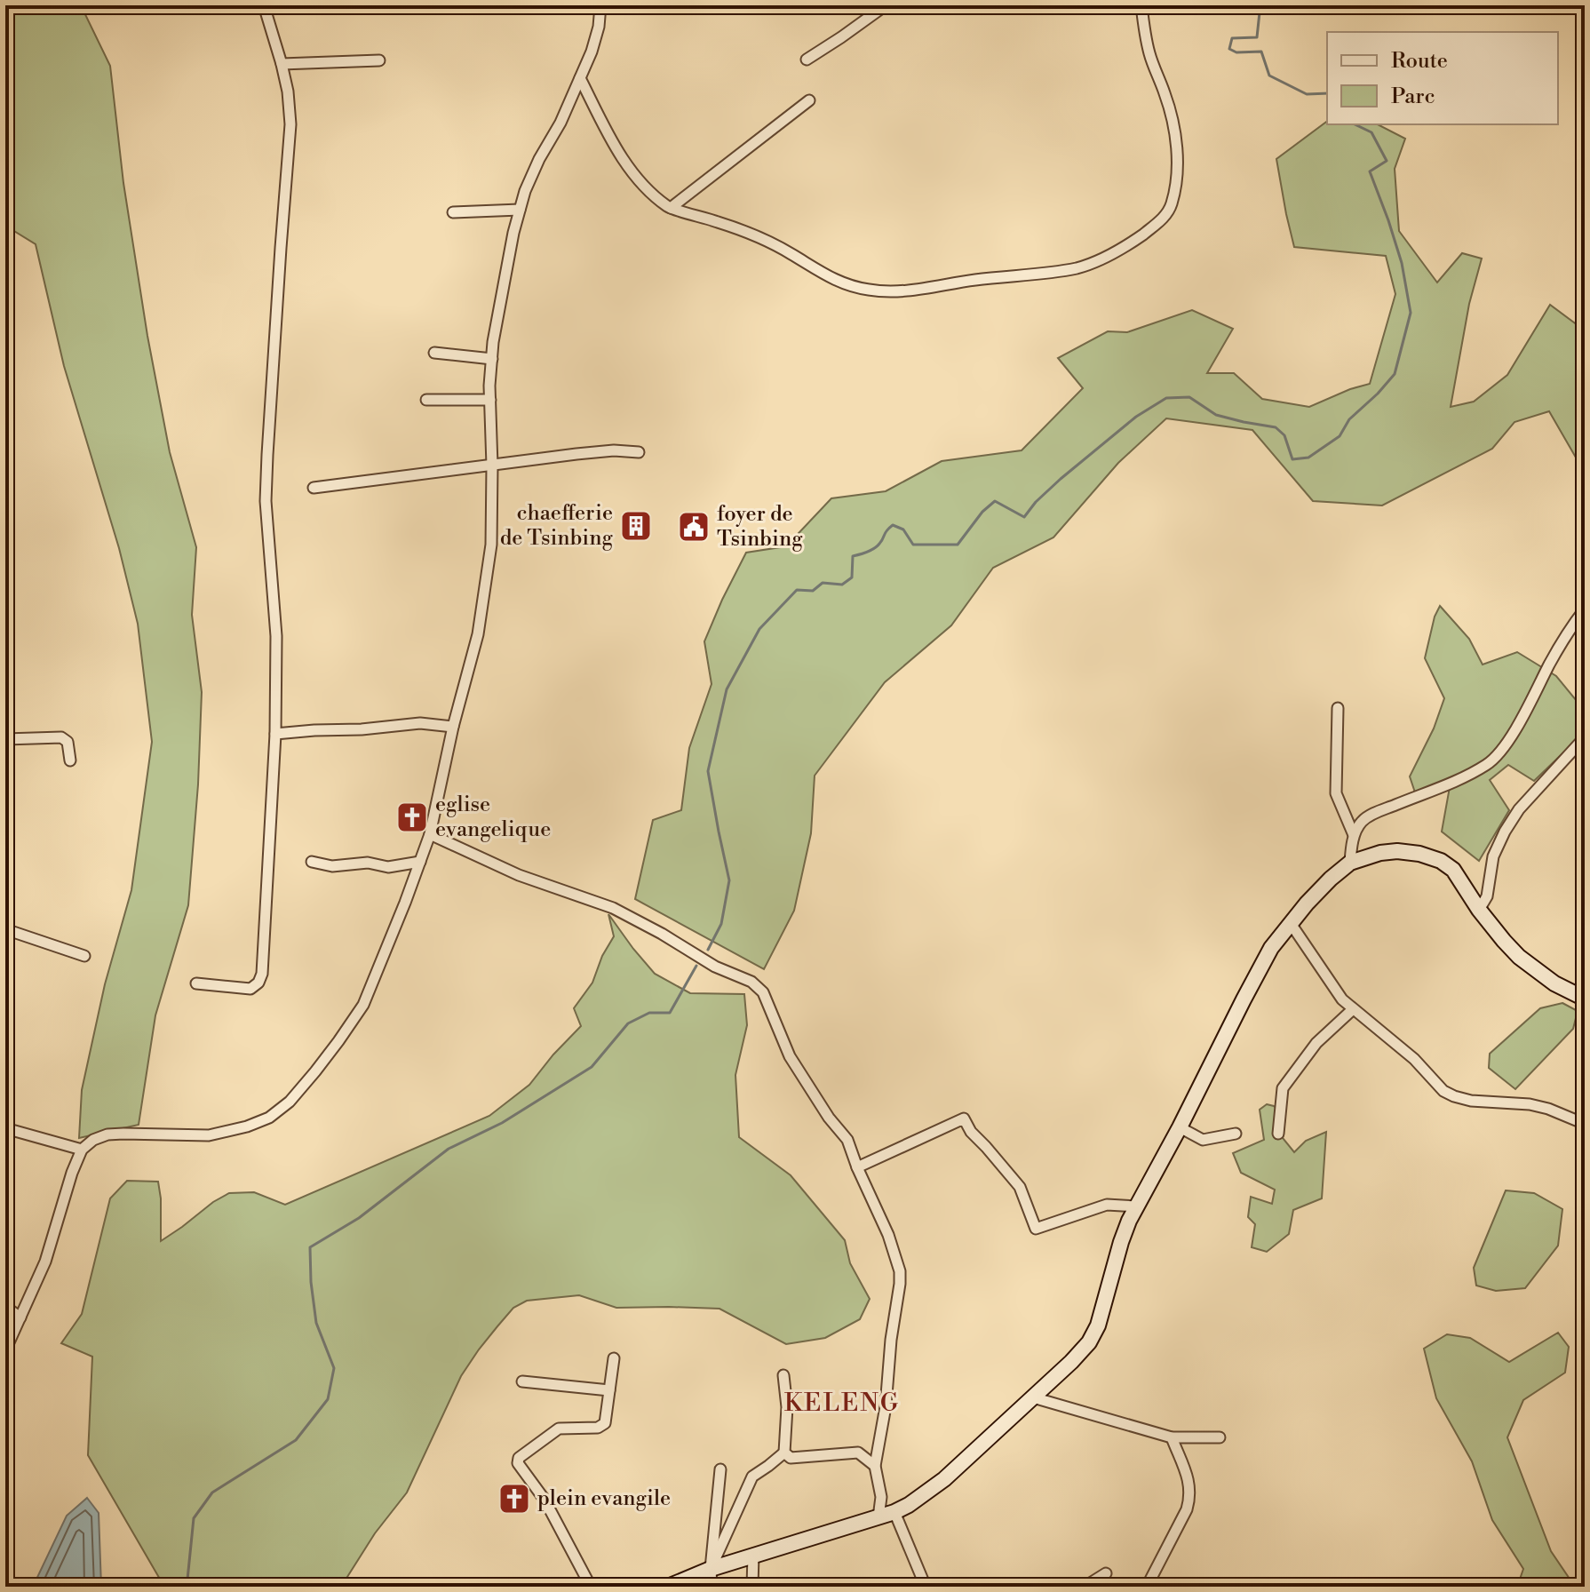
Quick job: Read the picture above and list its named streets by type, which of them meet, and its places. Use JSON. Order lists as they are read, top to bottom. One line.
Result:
{"districts":["KELENG"],"places":{"building":["chaefferie de Tsinbing"],"public building":["foyer de Tsinbing"],"church":["eglise evangelique","plein evangile"]},"legend":["Route","Parc"]}
